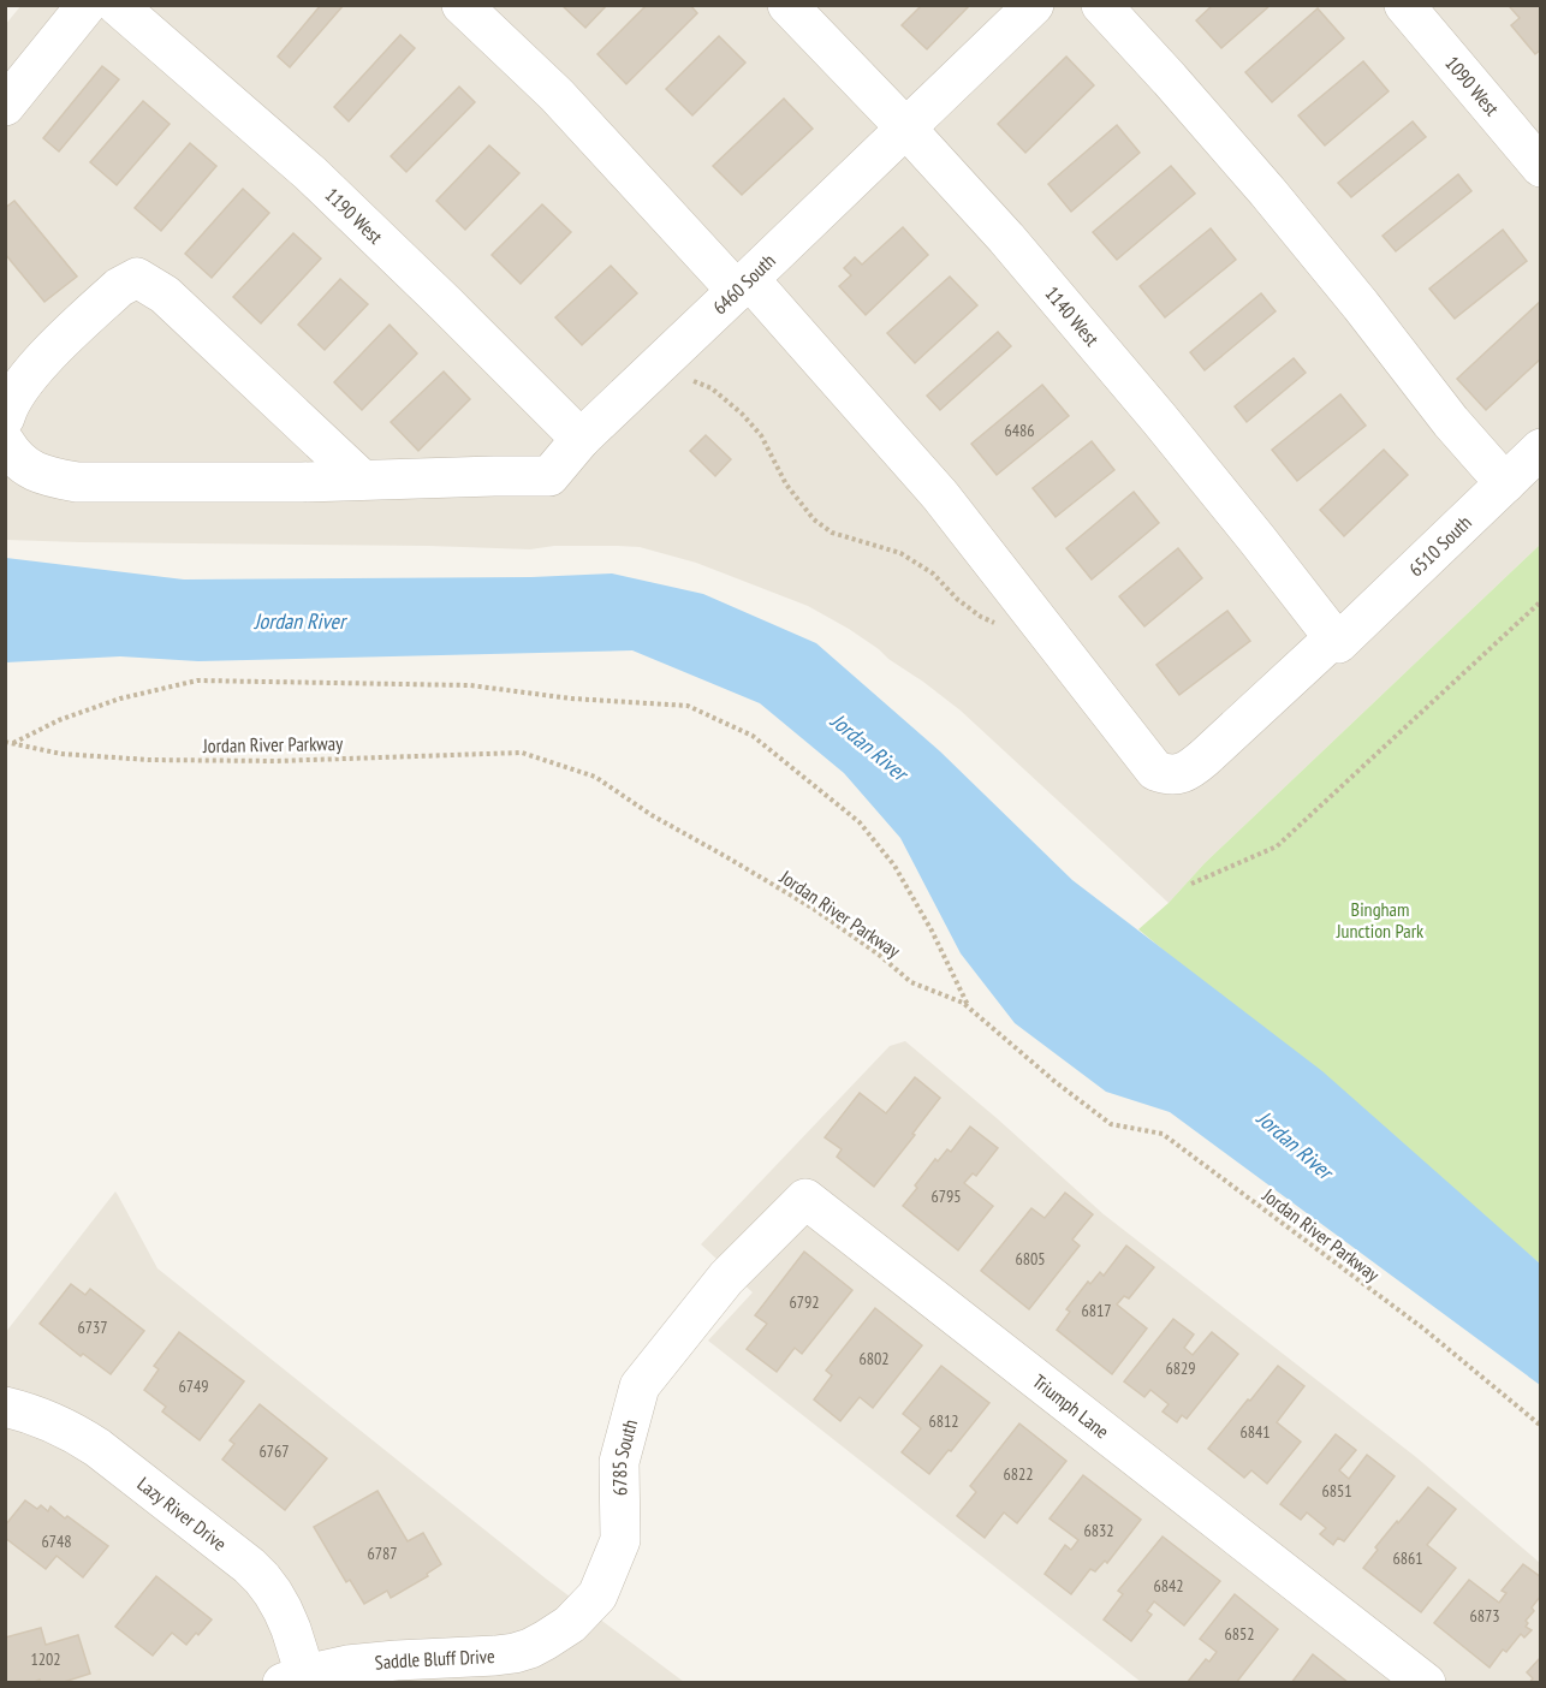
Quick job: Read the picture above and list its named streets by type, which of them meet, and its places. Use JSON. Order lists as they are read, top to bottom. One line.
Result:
{"streets":{"street":["1090 West","1190 West","6460 South","1140 West","6510 South","Triumph Lane","6785 South","Lazy River Drive","Saddle Bluff Drive"],"path":["Jordan River Parkway"]},"crossings":[["1190 West","6460 South"],["6460 South","1140 West"],["1140 West","6510 South"],["Triumph Lane","6785 South"],["6785 South","Saddle Bluff Drive"],["Lazy River Drive","Saddle Bluff Drive"]],"water":["Jordan River"],"parks":["Bingham Junction Park"],"house_numbers":["6486","6795","6805","6792","6817","6737","6802","6829","6749","6812","6841","6767","6822","6851","6832","6748","6787","6861","6842","6873","6852","1202"]}
